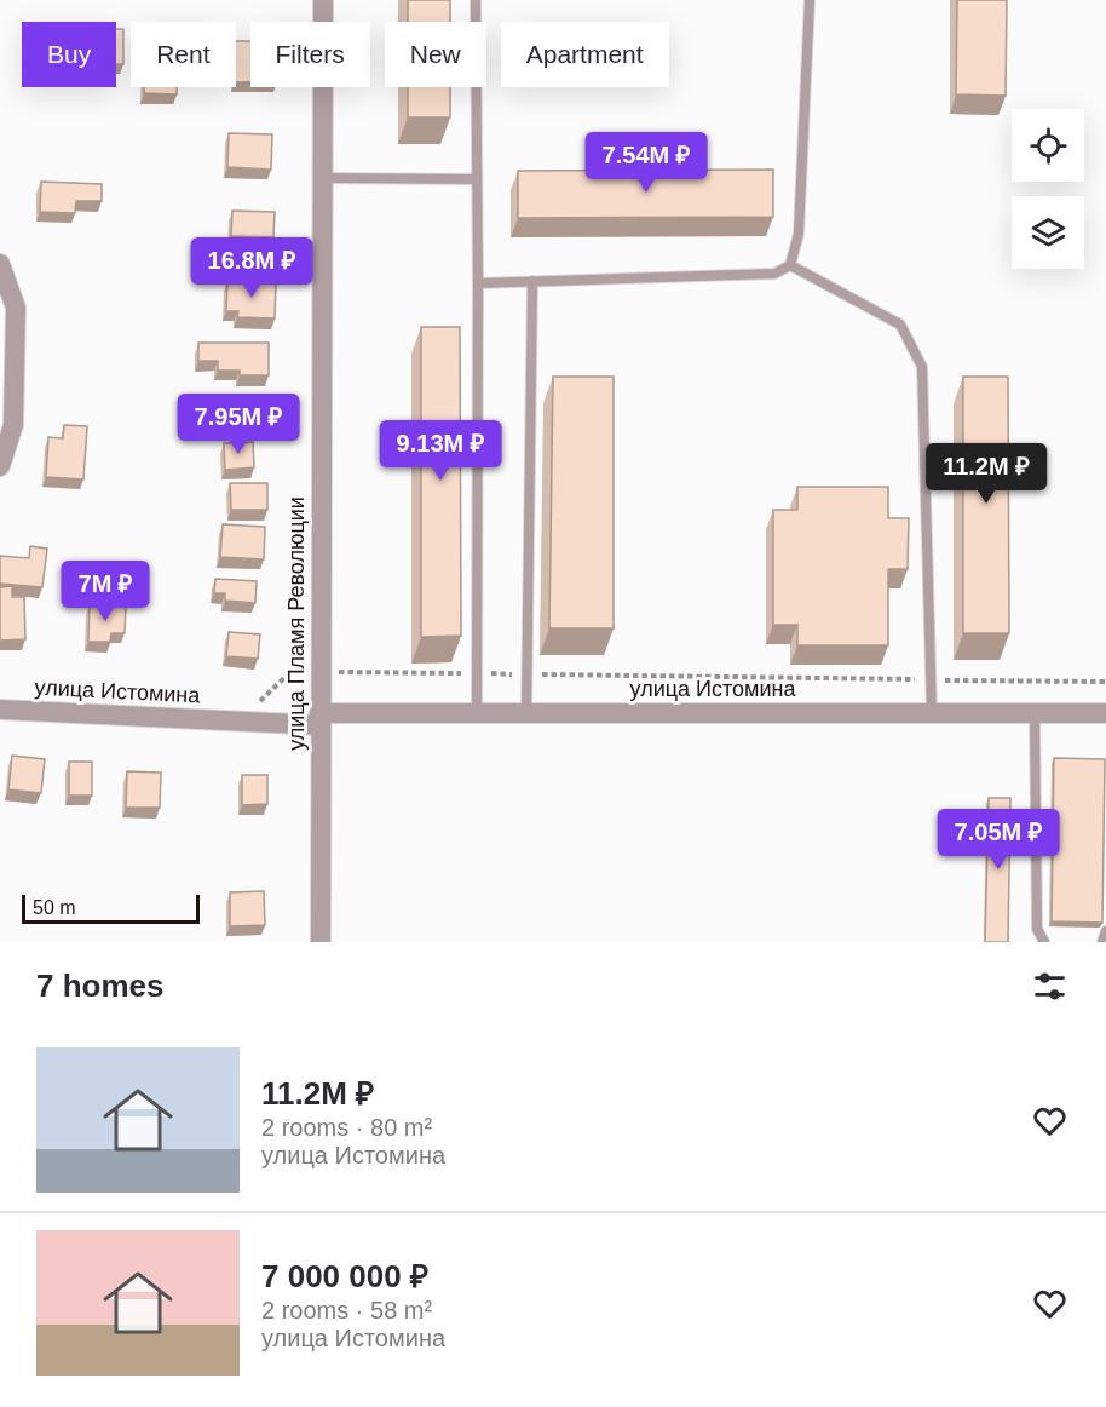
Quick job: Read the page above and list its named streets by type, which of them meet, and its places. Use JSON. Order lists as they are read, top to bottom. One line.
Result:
{"streets":{"street":["улица Пламя Революции","улица Истомина"]},"crossings":[["улица Пламя Революции","улица Истомина"]],"scale_bar":"50 m","page":{"chip":["Buy","Rent","Filters","New","Apartment"],"price":["7.54M ₽","16.8M ₽","7.95M ₽","9.13M ₽","11.2M ₽","7M ₽","7.05M ₽"],"scale":"50 m","heading":"7 homes","list":[{"name":"11.2M ₽","note":"2 rooms · 80 m² · улица Истомина"},{"name":"7 000 000 ₽","note":"2 rooms · 58 m² · улица Истомина"}]}}
